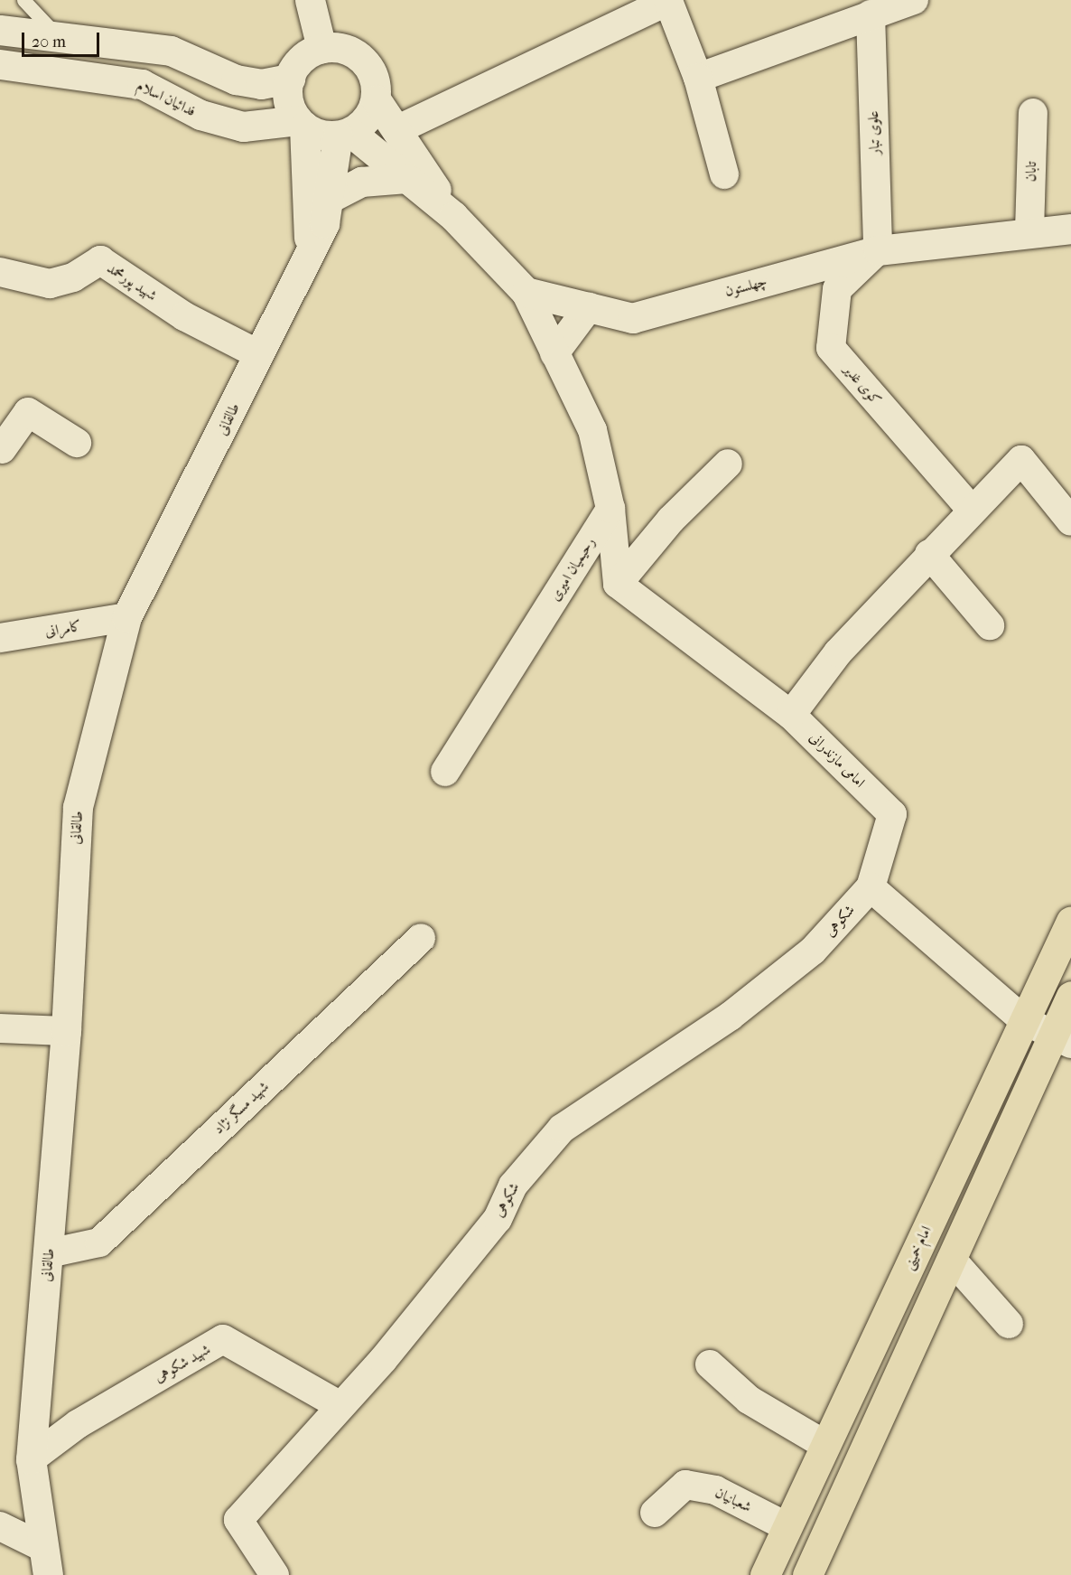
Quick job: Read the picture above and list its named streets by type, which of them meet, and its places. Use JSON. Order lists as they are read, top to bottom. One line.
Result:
{"streets":{"main road":["فدائیان اسلام","چهلستون","طالقانی","امام خمینی"],"street":["علوی تبار","تابان","شهید پورمحمد","کوی غدیر","رحیمیان امیری","کامرانی","امامی مازندرانی","شکوهی","شهید مسگر نژاد","شهید شکوهی","شعبانیان"]},"crossings":[["فدائیان اسلام","طالقانی"],["علوی تبار","چهلستون"],["علوی تبار","کوی غدیر"],["تابان","چهلستون"],["شهید پورمحمد","طالقانی"],["چهلستون","کوی غدیر"],["طالقانی","کامرانی"],["طالقانی","شهید مسگر نژاد"],["طالقانی","شهید شکوهی"],["امامی مازندرانی","شکوهی"],["شکوهی","شهید شکوهی"],["امام خمینی","شعبانیان"]],"scale_bar":"20 m"}
